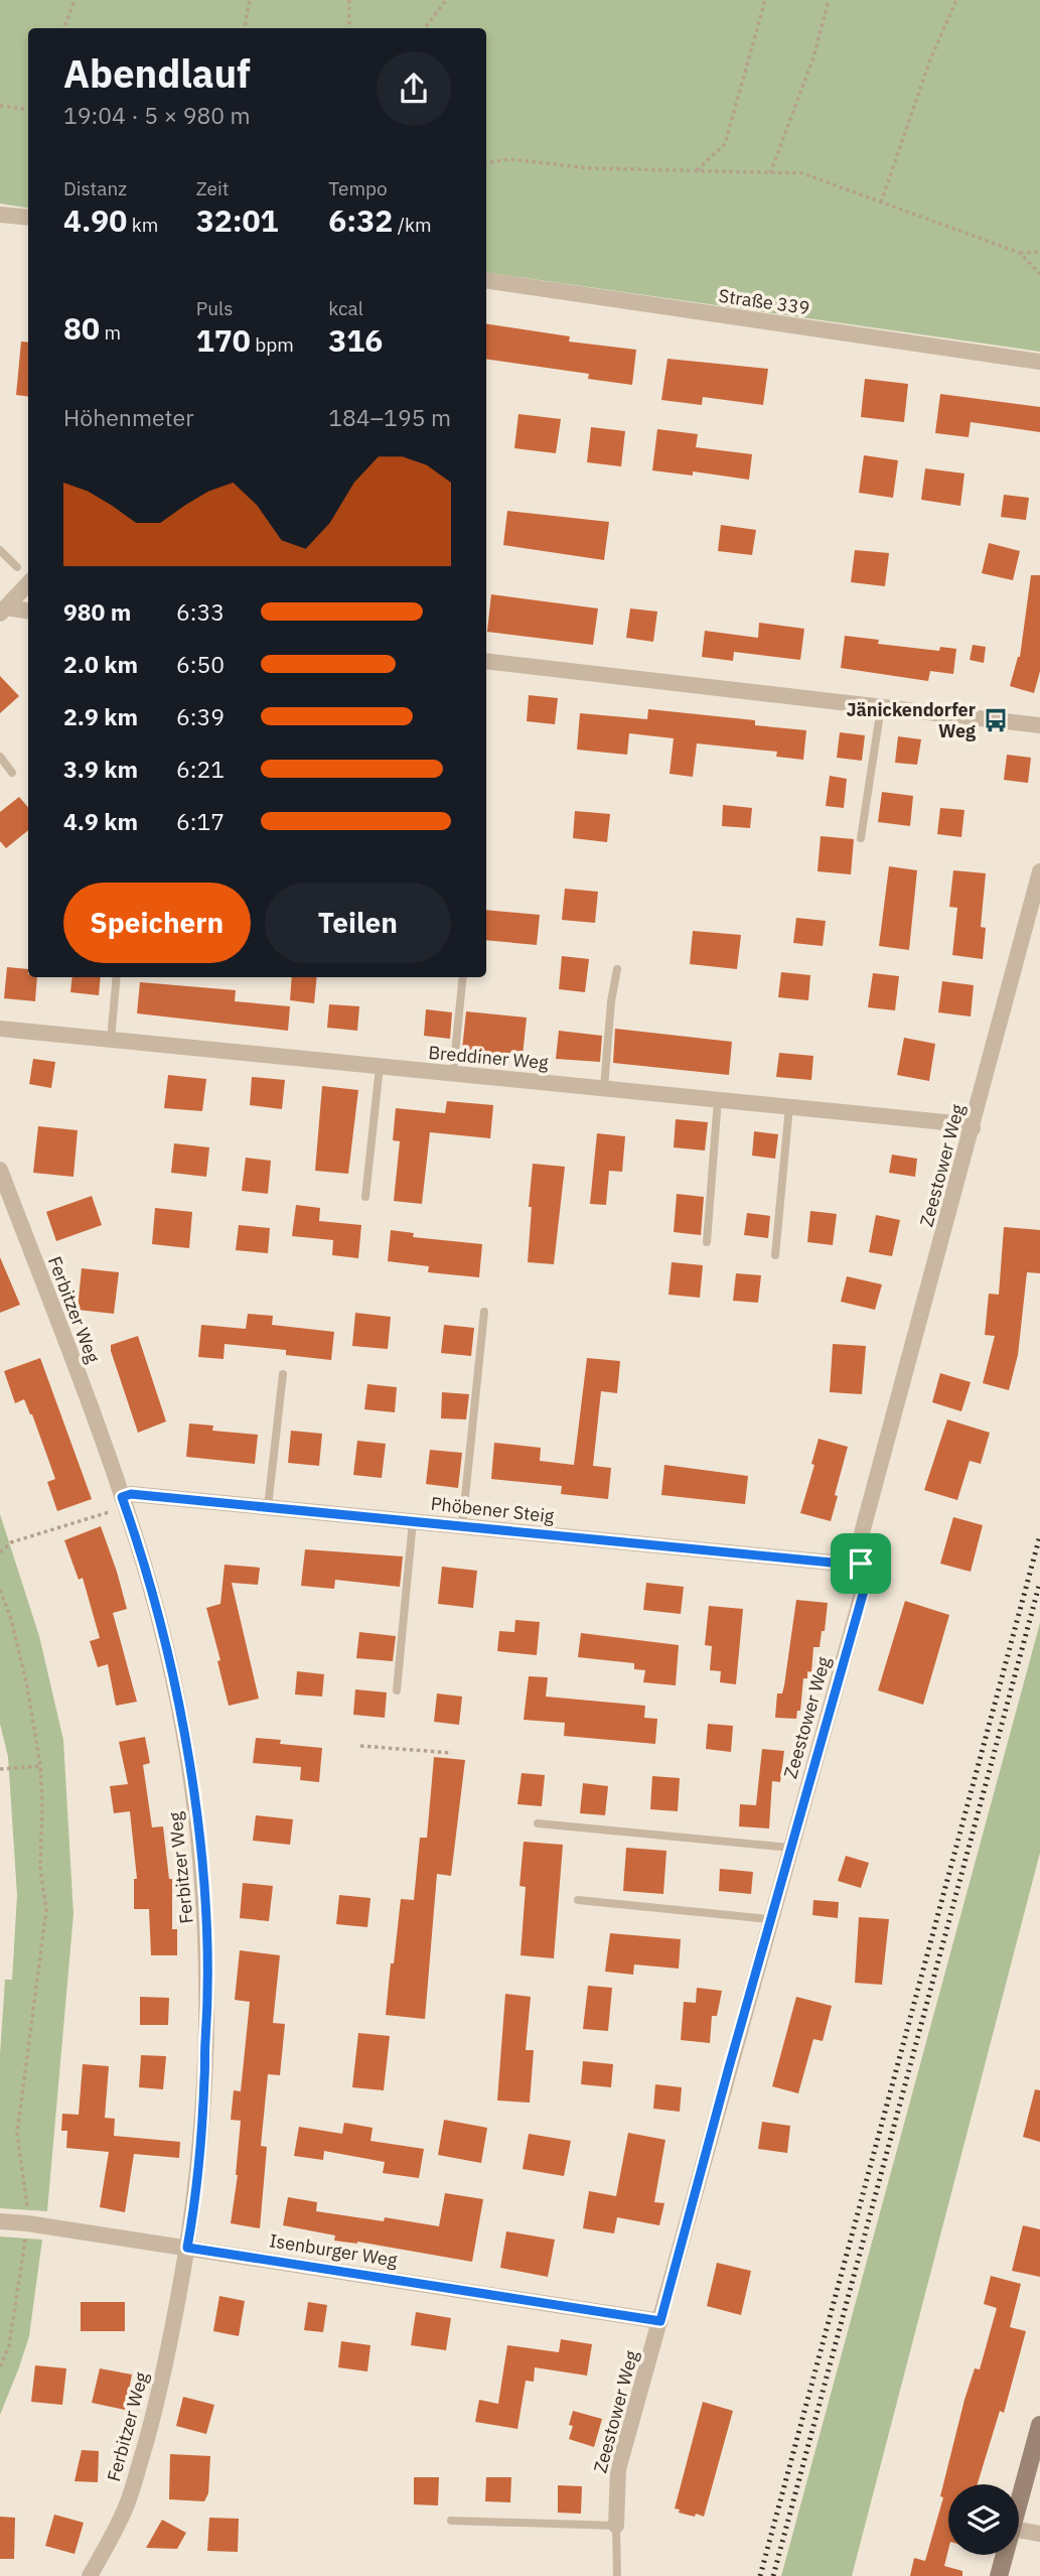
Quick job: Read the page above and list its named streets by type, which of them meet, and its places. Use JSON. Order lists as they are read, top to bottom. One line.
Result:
{"streets":{"street":["Straße 339","Breddiner Weg","Zeestower Weg","Ferbitzer Weg","Phöbener Steig","Isenburger Weg"]},"crossings":[["Breddiner Weg","Zeestower Weg"],["Zeestower Weg","Phöbener Steig"],["Zeestower Weg","Isenburger Weg"],["Ferbitzer Weg","Phöbener Steig"],["Ferbitzer Weg","Isenburger Weg"]],"places":{"bus stop":["Jänickendorfer Weg"]},"page":{"heading":["Abendlauf","19:04 · 5 × 980 m"],"stats":[["Distanz","4.90 km"],["Zeit","32:01"],["Tempo","6:32 /km"],["80 m"],["Puls","170 bpm"],["kcal","316"]],"chart":["Höhenmeter","184–195 m"],"list":[{"name":"980 m","note":"6:33"},{"name":"2.0 km","note":"6:50"},{"name":"2.9 km","note":"6:39"},{"name":"3.9 km","note":"6:21"},{"name":"4.9 km","note":"6:17"}],"buttons":["Speichern","Teilen"]}}
